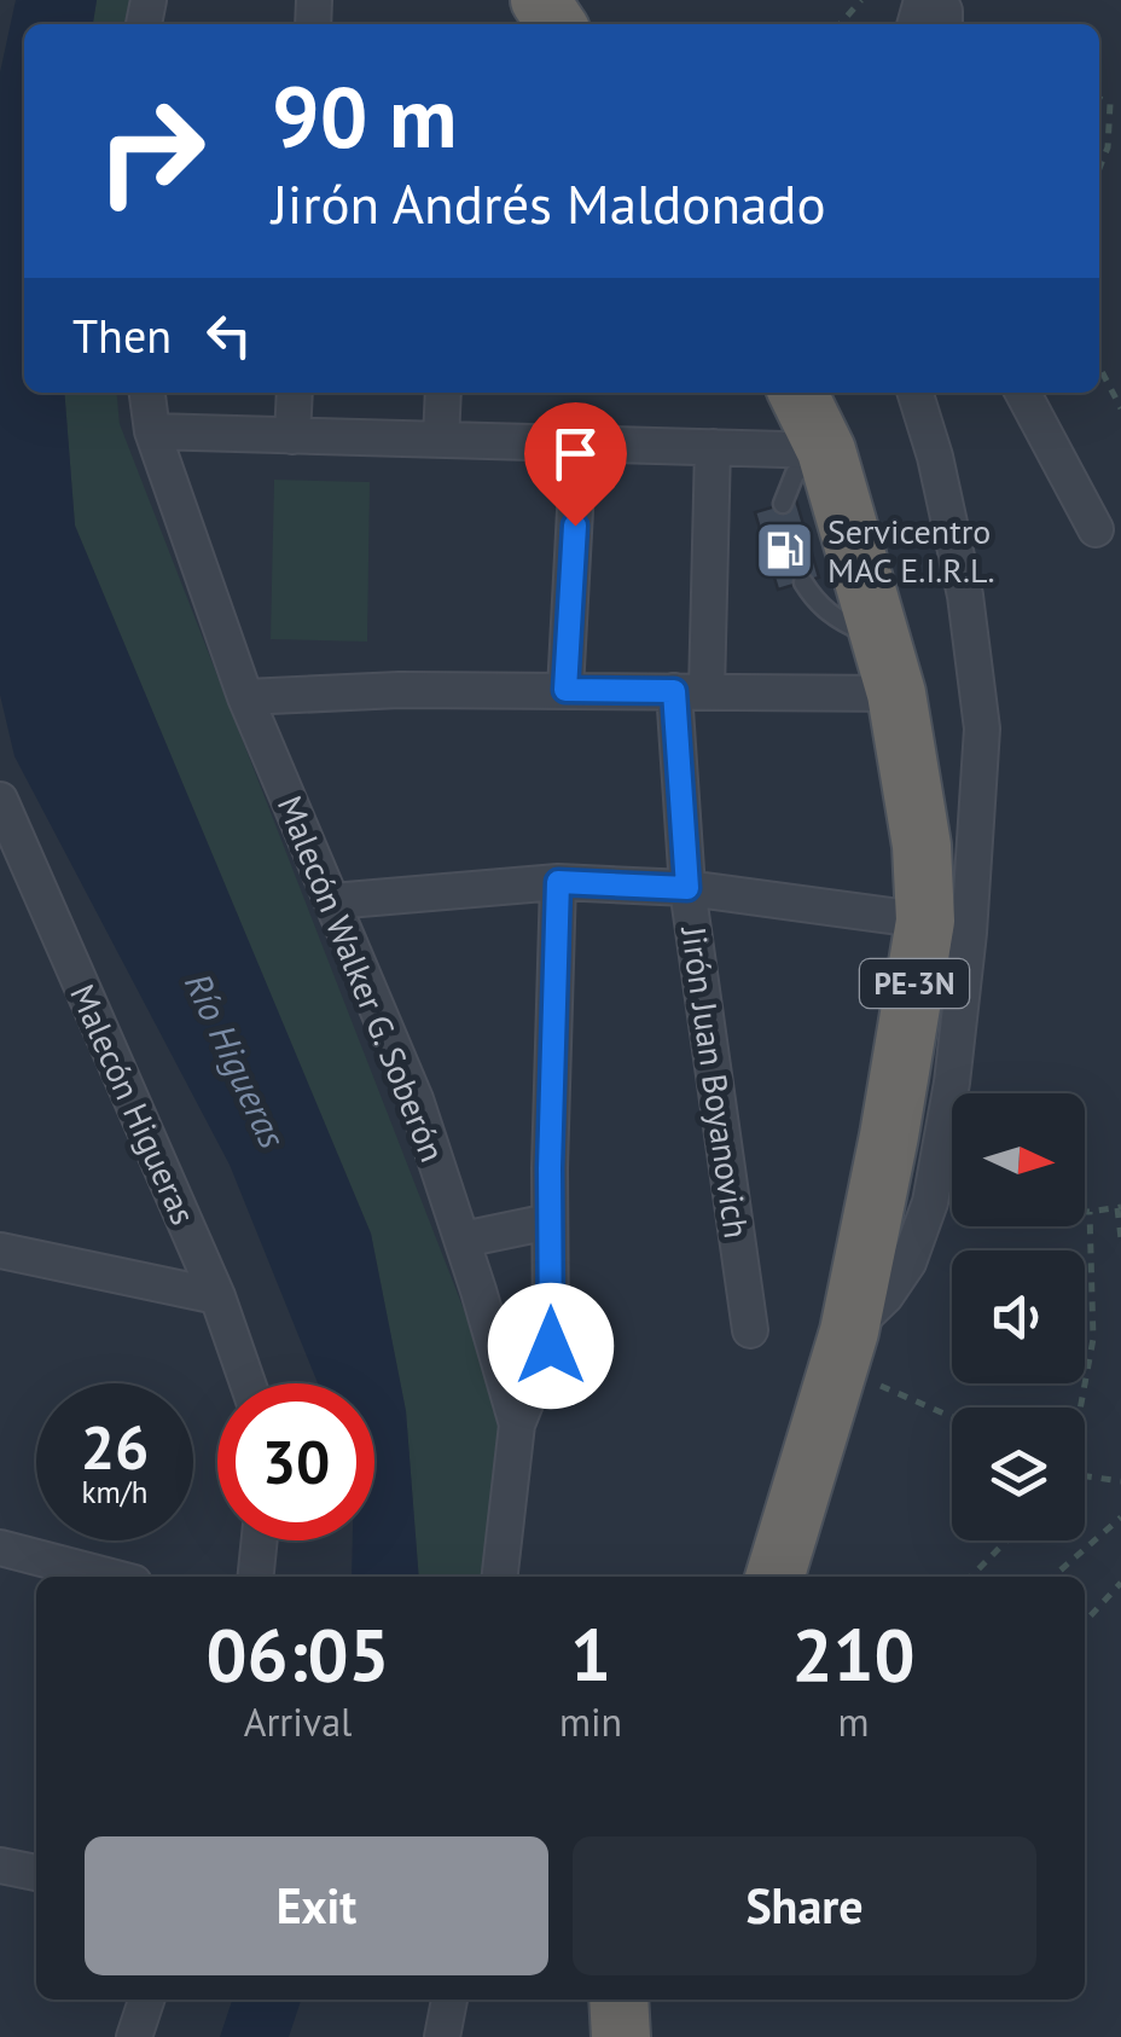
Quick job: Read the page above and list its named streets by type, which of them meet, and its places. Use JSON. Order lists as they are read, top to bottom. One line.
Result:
{"streets":{"highway":["PE-3N"],"street":["Malecón Walker G. Soberón","Jirón Juan Boyanovich","Malecón Higueras"]},"water":["Río Higueras"],"places":{"fuel station":["Servicentro MAC E.I.R.L."]},"north":"right","page":{"turn":["90 m","Jirón Andrés Maldonado"],"then":"Then","speed":"26 km/h","limit":"30","eta":["06:05","Arrival","1","min","210","m"],"buttons":["Exit","Share"]}}
